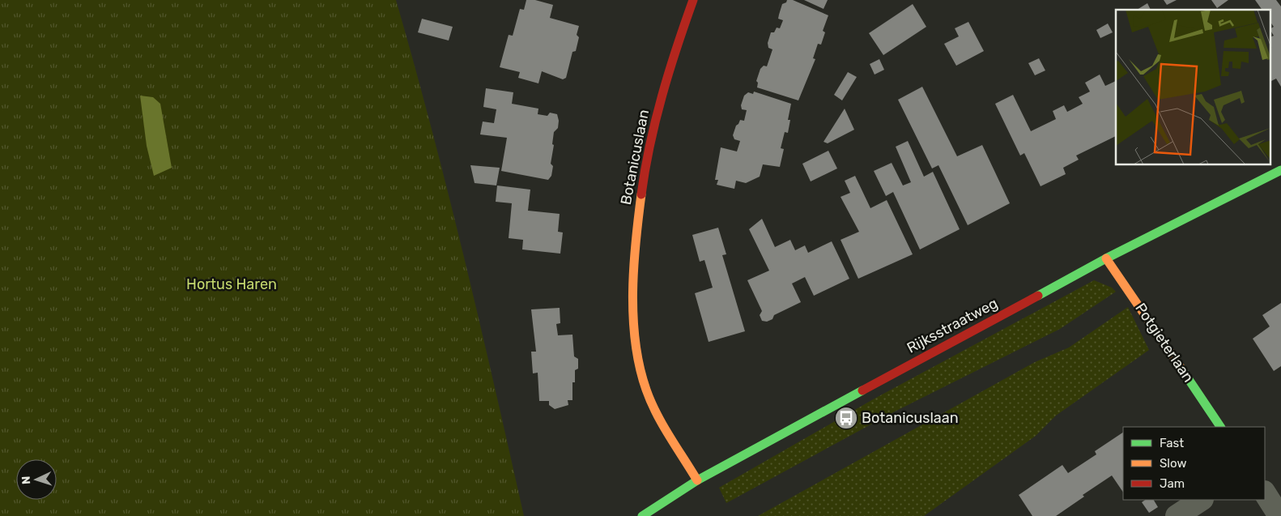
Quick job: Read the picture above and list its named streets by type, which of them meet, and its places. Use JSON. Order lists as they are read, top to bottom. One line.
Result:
{"streets":{"main road":["Botanicuslaan","Rijksstraatweg","Potgieterlaan"]},"crossings":[["Botanicuslaan","Rijksstraatweg"],["Rijksstraatweg","Potgieterlaan"]],"parks":["Hortus Haren"],"places":{"bus stop":["Botanicuslaan"]},"legend":["Fast","Slow","Jam"],"north":"left"}
